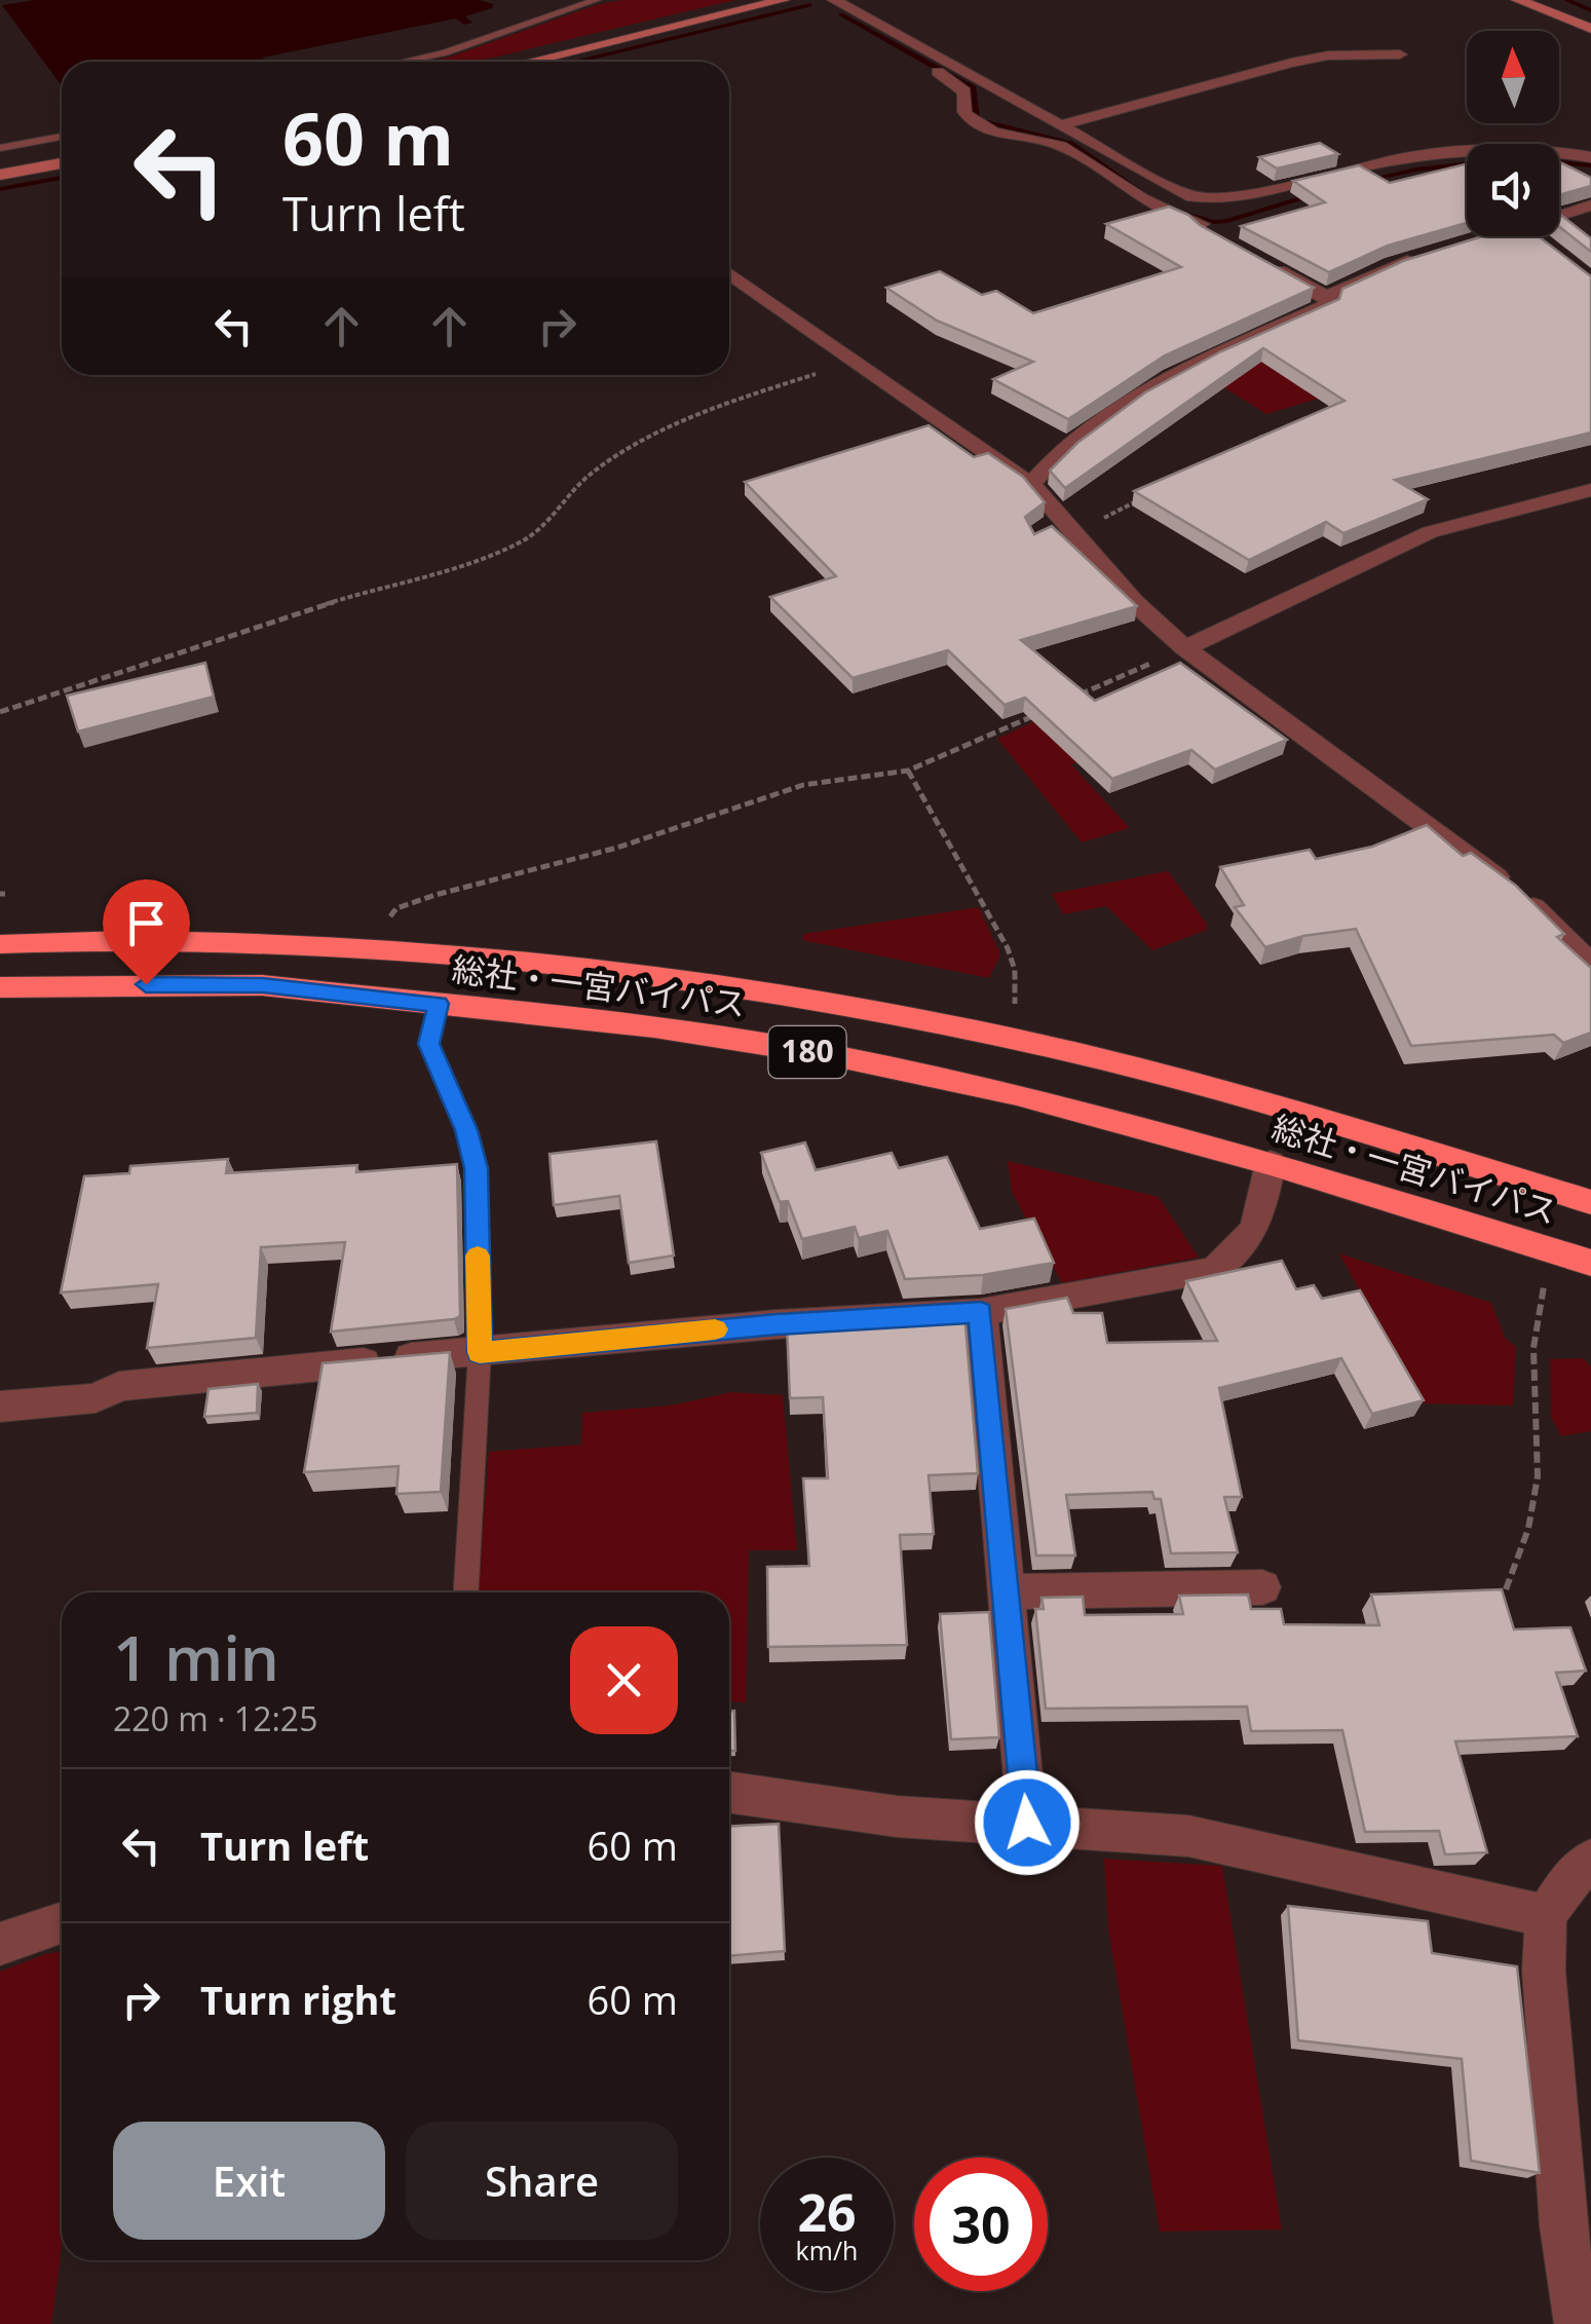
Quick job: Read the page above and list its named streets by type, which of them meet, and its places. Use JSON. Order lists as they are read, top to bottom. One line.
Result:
{"streets":{"highway":["総社・一宮バイパス","180"]},"north":"top","page":{"turn":["60 m","Turn left"],"heading":["1 min","220 m · 12:25"],"list":[{"name":"Turn left","value":"60 m"},{"name":"Turn right","value":"60 m"}],"buttons":["Exit","Share"],"speed":"26 km/h","limit":"30"}}
